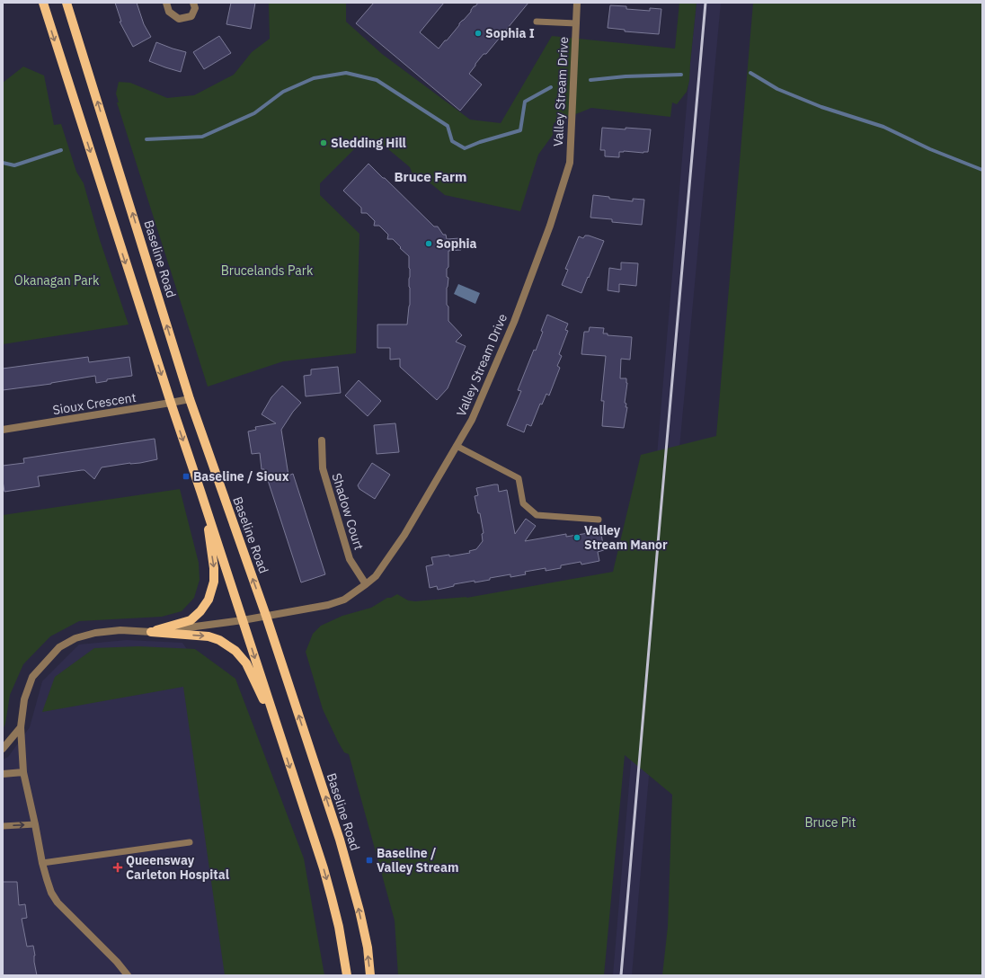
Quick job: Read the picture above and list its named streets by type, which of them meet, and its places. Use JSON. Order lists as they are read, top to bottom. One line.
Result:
{"streets":{"main road":["Baseline Road"],"street":["Valley Stream Drive","Sioux Crescent","Shadow Court"]},"crossings":[["Valley Stream Drive","Baseline Road"],["Valley Stream Drive","Shadow Court"],["Baseline Road","Sioux Crescent"]],"districts":["Bruce Farm"],"parks":["Brucelands Park","Okanagan Park","Bruce Pit"],"places":{"other":["Sophia I","Sledding Hill","Sophia","Valley Stream Manor"],"transit":["Baseline / Sioux","Baseline / Valley Stream"],"health":["Queensway Carleton Hospital"]}}
